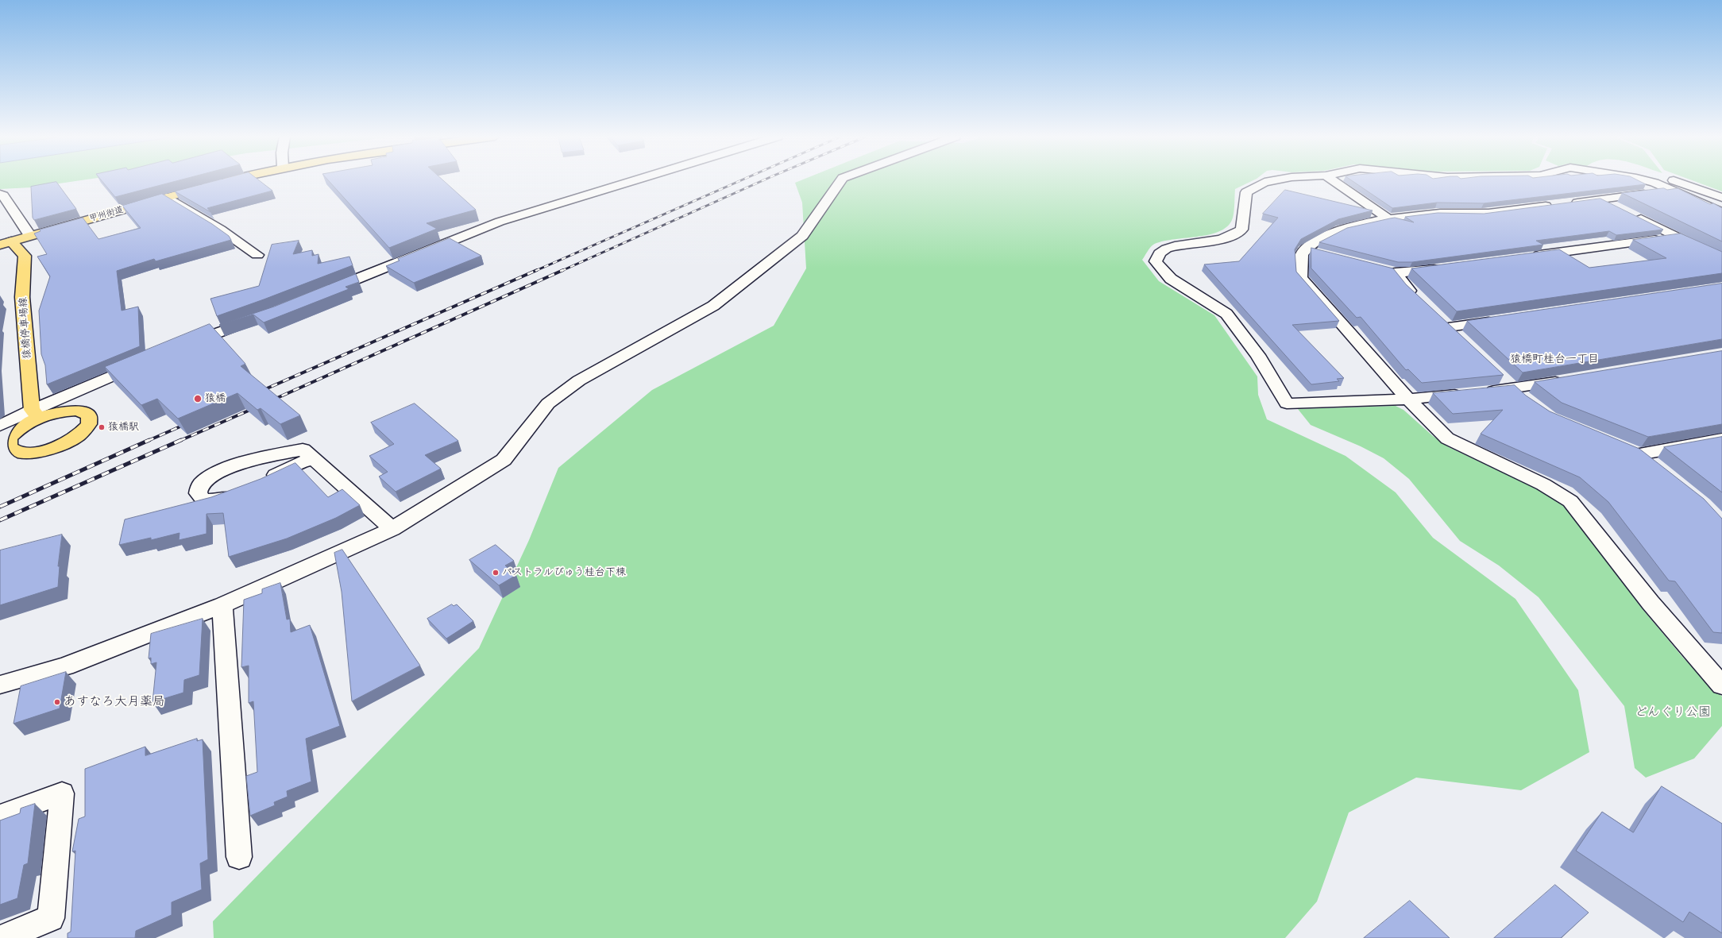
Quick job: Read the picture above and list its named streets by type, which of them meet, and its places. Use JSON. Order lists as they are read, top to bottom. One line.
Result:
{"streets":{"main road":["甲州街道","猿橋停車場線"]},"crossings":[["甲州街道","猿橋停車場線"]],"districts":["猿橋町桂台一丁目"],"parks":["どんぐり公園"],"places":["猿橋","猿橋駅","パストラルびゅう桂台下棟","あすなろ大月薬局"]}
